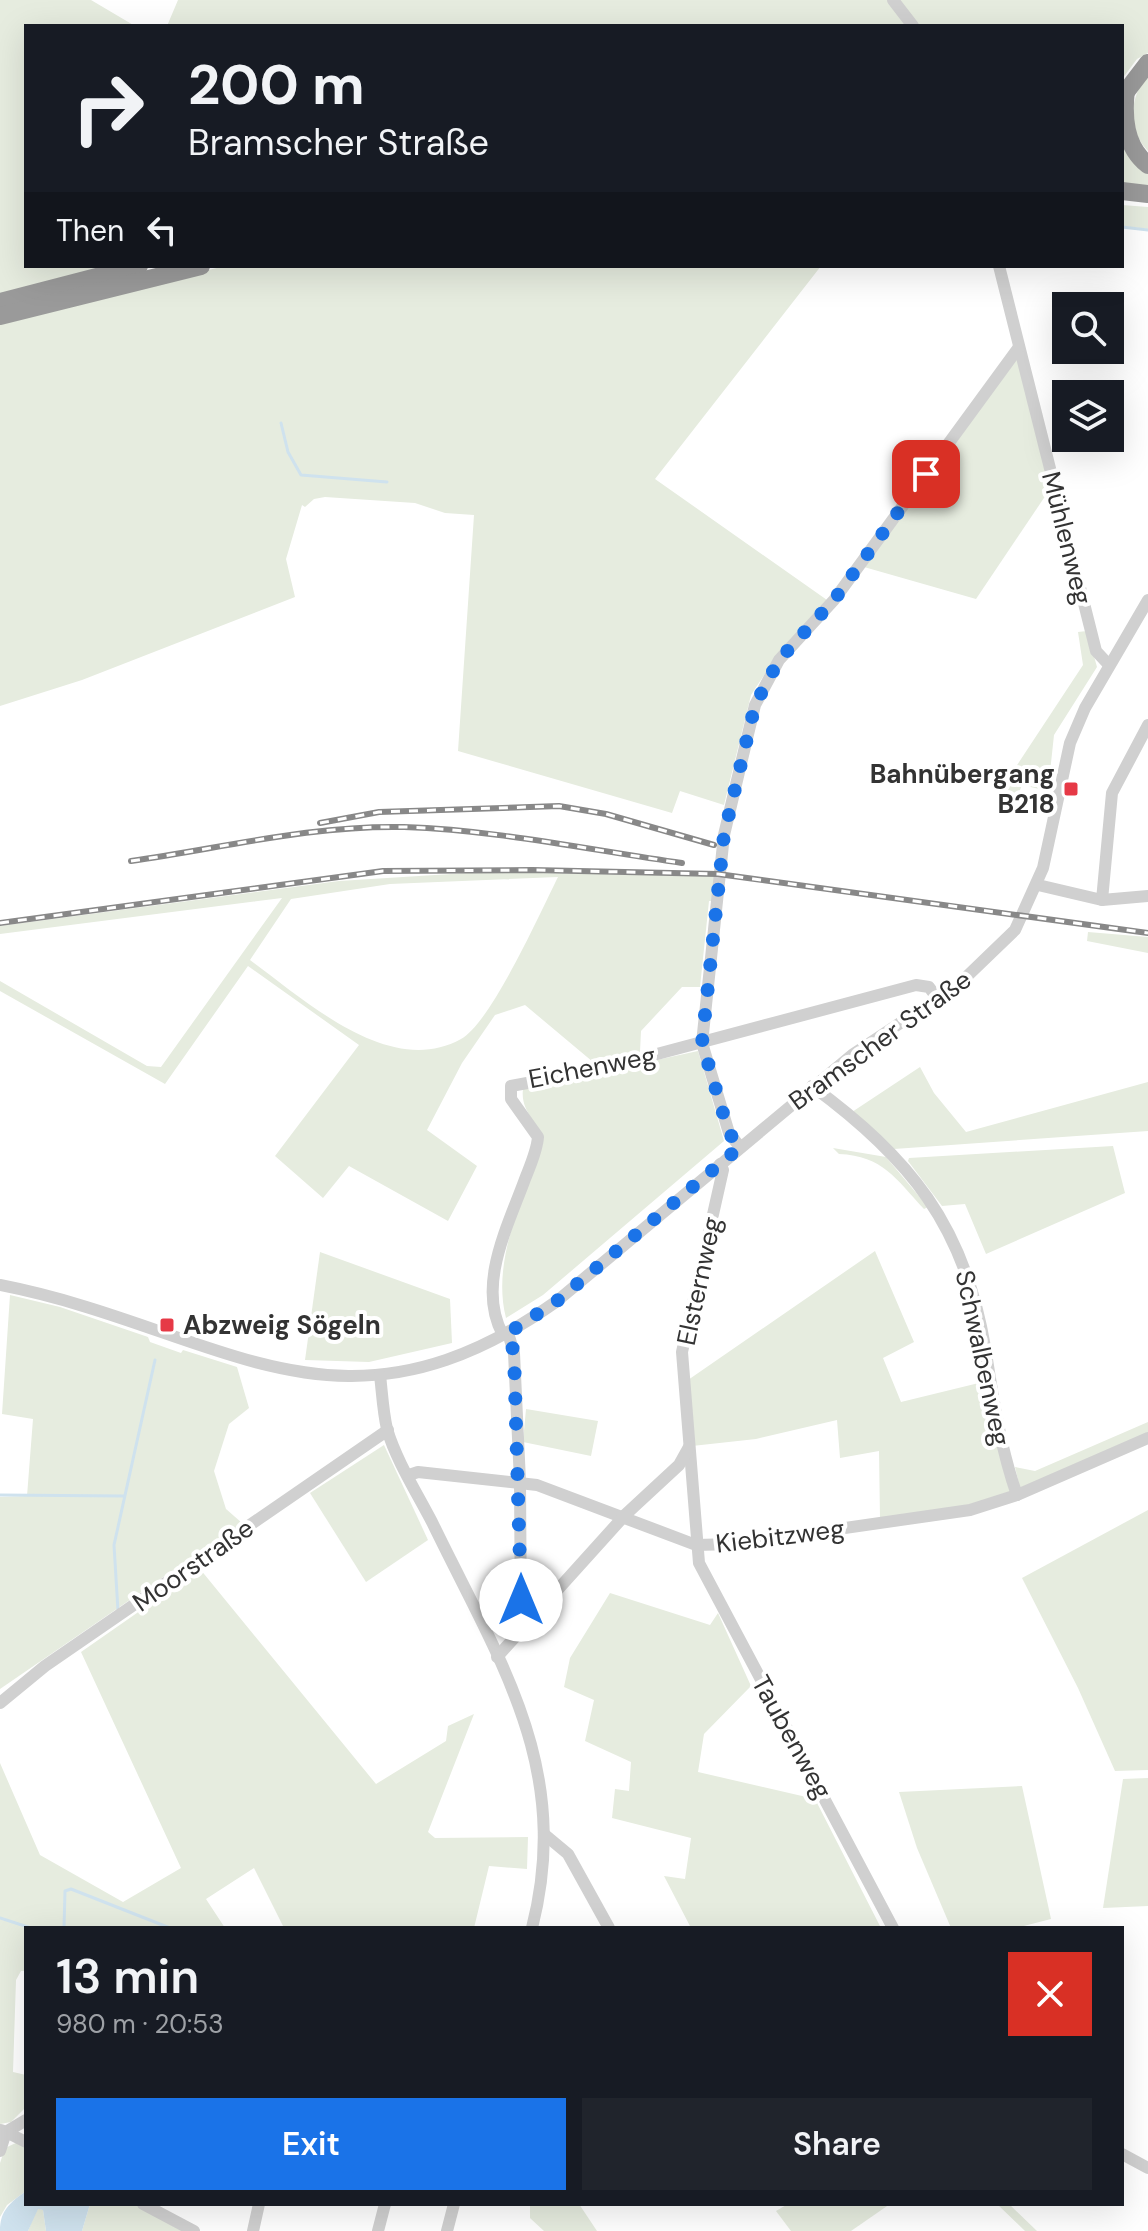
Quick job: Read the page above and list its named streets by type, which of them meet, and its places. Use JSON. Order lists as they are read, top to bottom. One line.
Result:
{"streets":{"street":["Mühlenweg","Bramscher Straße","Eichenweg","Elsternweg","Schwalbenweg","Kiebitzweg","Moorstraße","Taubenweg"]},"crossings":[["Mühlenweg","Bramscher Straße"],["Bramscher Straße","Eichenweg"],["Bramscher Straße","Elsternweg"],["Bramscher Straße","Schwalbenweg"],["Elsternweg","Kiebitzweg"],["Elsternweg","Taubenweg"],["Schwalbenweg","Kiebitzweg"],["Kiebitzweg","Taubenweg"]],"places":{"transit":["Bahnübergang B218","Abzweig Sögeln"]},"page":{"turn":["200 m","Bramscher Straße"],"then":"Then","heading":["13 min","980 m · 20:53"],"buttons":["Exit","Share"]}}
